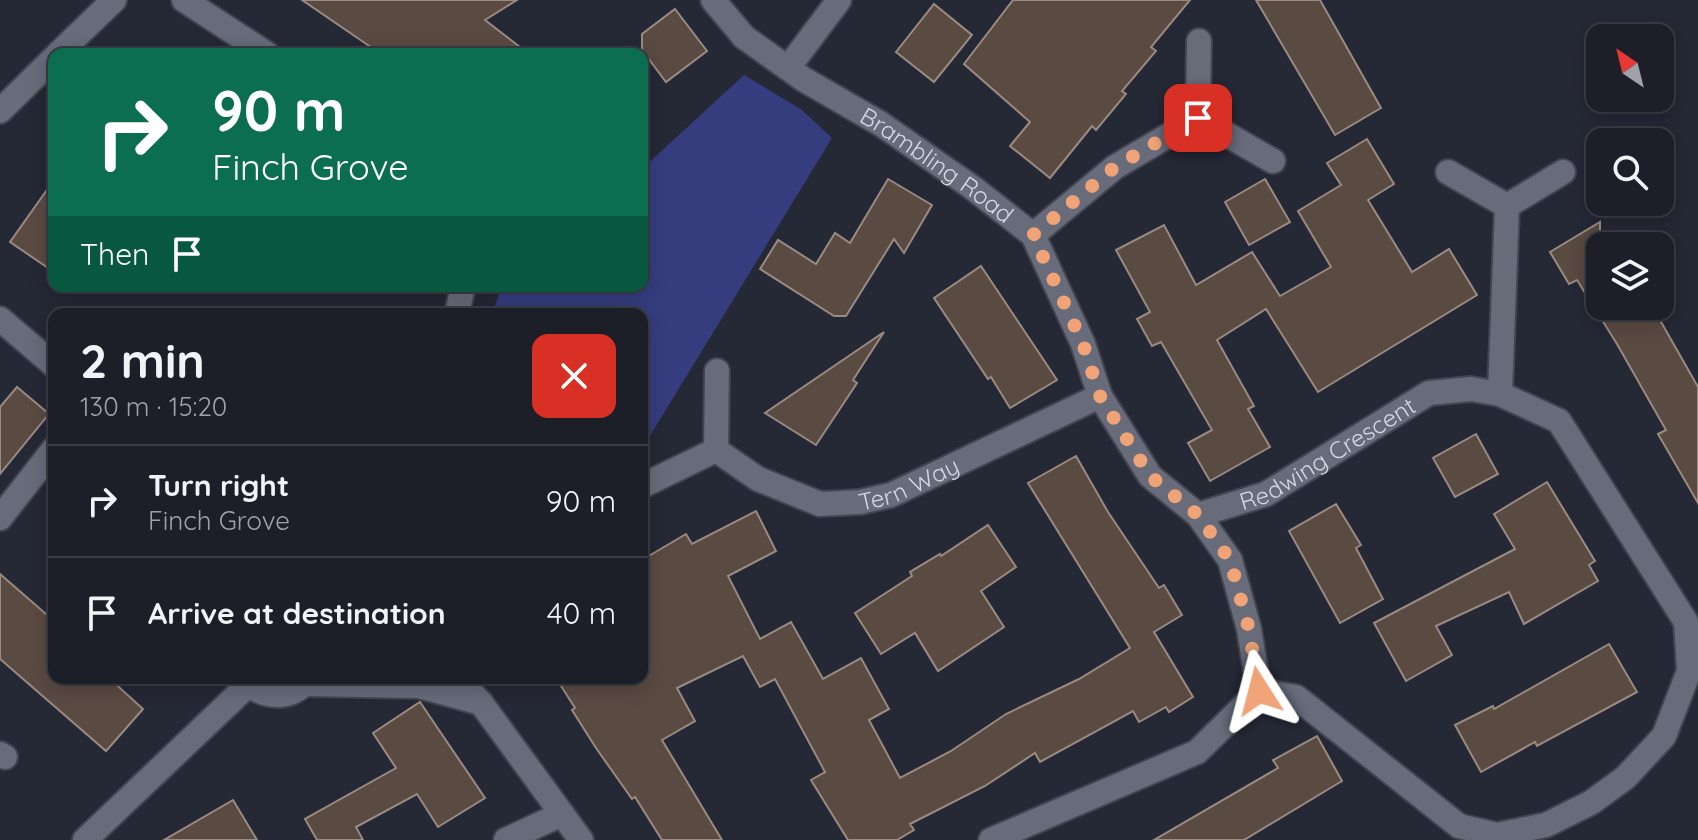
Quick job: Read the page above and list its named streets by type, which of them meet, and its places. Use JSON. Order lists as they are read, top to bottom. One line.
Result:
{"streets":{"street":["Brambling Road","Redwing Crescent","Tern Way"]},"crossings":[["Brambling Road","Redwing Crescent"],["Brambling Road","Tern Way"]],"north":"top left","page":{"turn":["90 m","Finch Grove"],"then":"Then","heading":["2 min","130 m · 15:20"],"list":[{"name":"Turn right","note":"Finch Grove","value":"90 m"},{"name":"Arrive at destination","value":"40 m"}]}}
